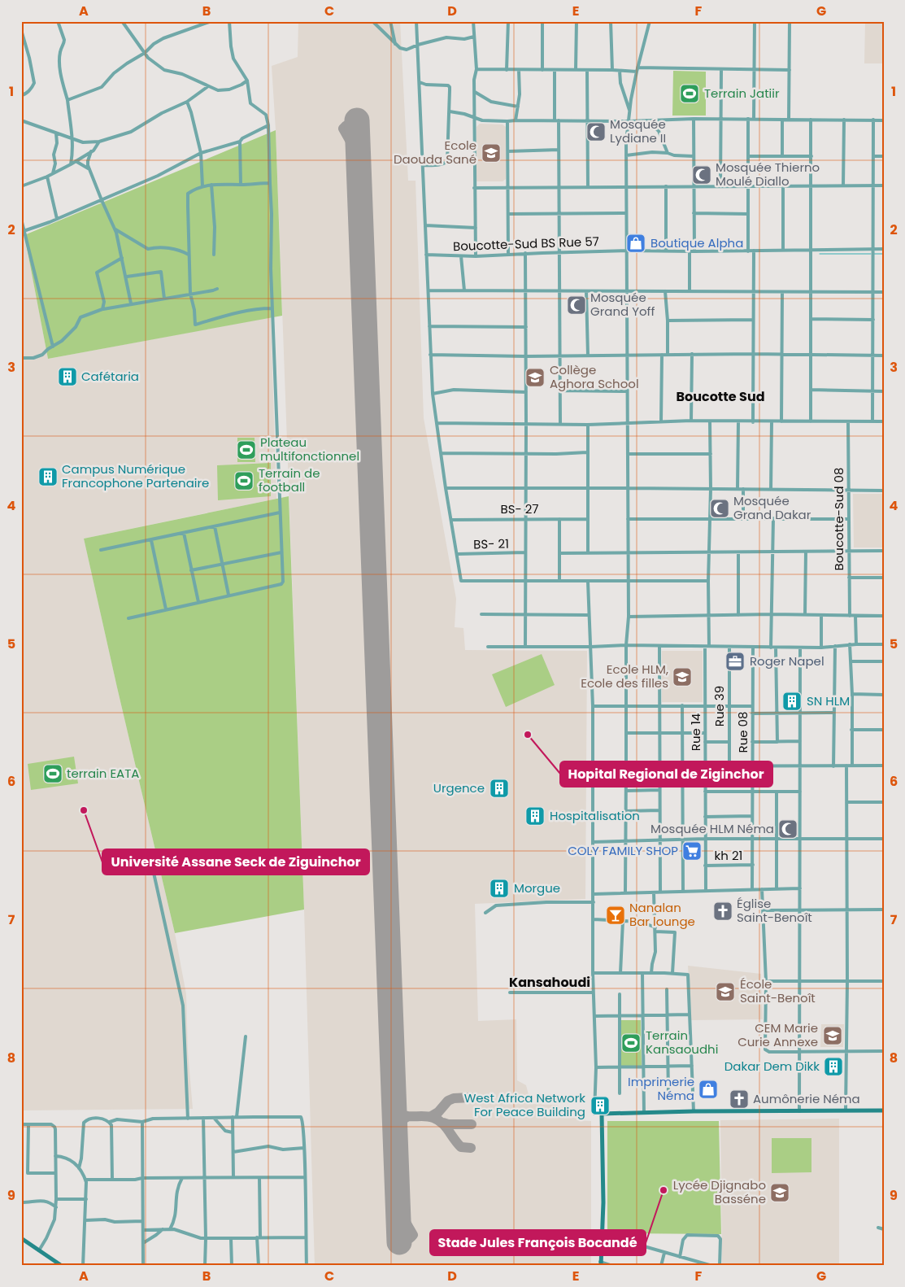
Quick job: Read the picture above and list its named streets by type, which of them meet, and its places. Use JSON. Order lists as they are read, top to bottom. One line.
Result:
{"streets":{"street":["Boucotte-Sud BS Rue 57","BS- 27","Boucotte-Sud 08","BS- 21","Rue 39","Rue 14","Rue 08","kh 21"]},"crossings":[["Rue 14","kh 21"],["Rue 08","kh 21"]],"districts":["Boucotte Sud","Kansahoudi"],"places":{"sports":["Terrain Jatiir","Plateau multifonctionnel","Terrain de football","terrain EATA","Terrain Kansaoudhi"],"mosque":["Mosquée Lydiane II","Mosquée Thierno Moulé Diallo","Mosquée Grand Yoff","Mosquée Grand Dakar","Mosquée HLM Néma"],"school or university":["Ecole Daouda Sané","Collège Aghora School","Ecole HLM, Ecole des filles","École Saint-Benoît","CEM Marie Curie Annexe","Lycée Djignabo Basséne"],"shop":["Boutique Alpha","Imprimerie Néma"],"building":["Cafétaria","Campus Numérique Francophone Partenaire","SN HLM","Urgence","Hospitalisation","Morgue","Dakar Dem Dikk","West Africa Network For Peace Building"],"office":["Roger Napel"],"other":["Hopital Regional de Ziginchor","Université Assane Seck de Ziguinchor","Stade Jules François Bocandé"],"supermarket":["COLY FAMILY SHOP"],"church":["Église Saint-Benoît","Aumônerie Néma"],"bar":["Nanalan Bar lounge"]},"grid":{"columns":["A","B","C","D","E","F","G"],"rows":["1","2","3","4","5","6","7","8","9"]}}
